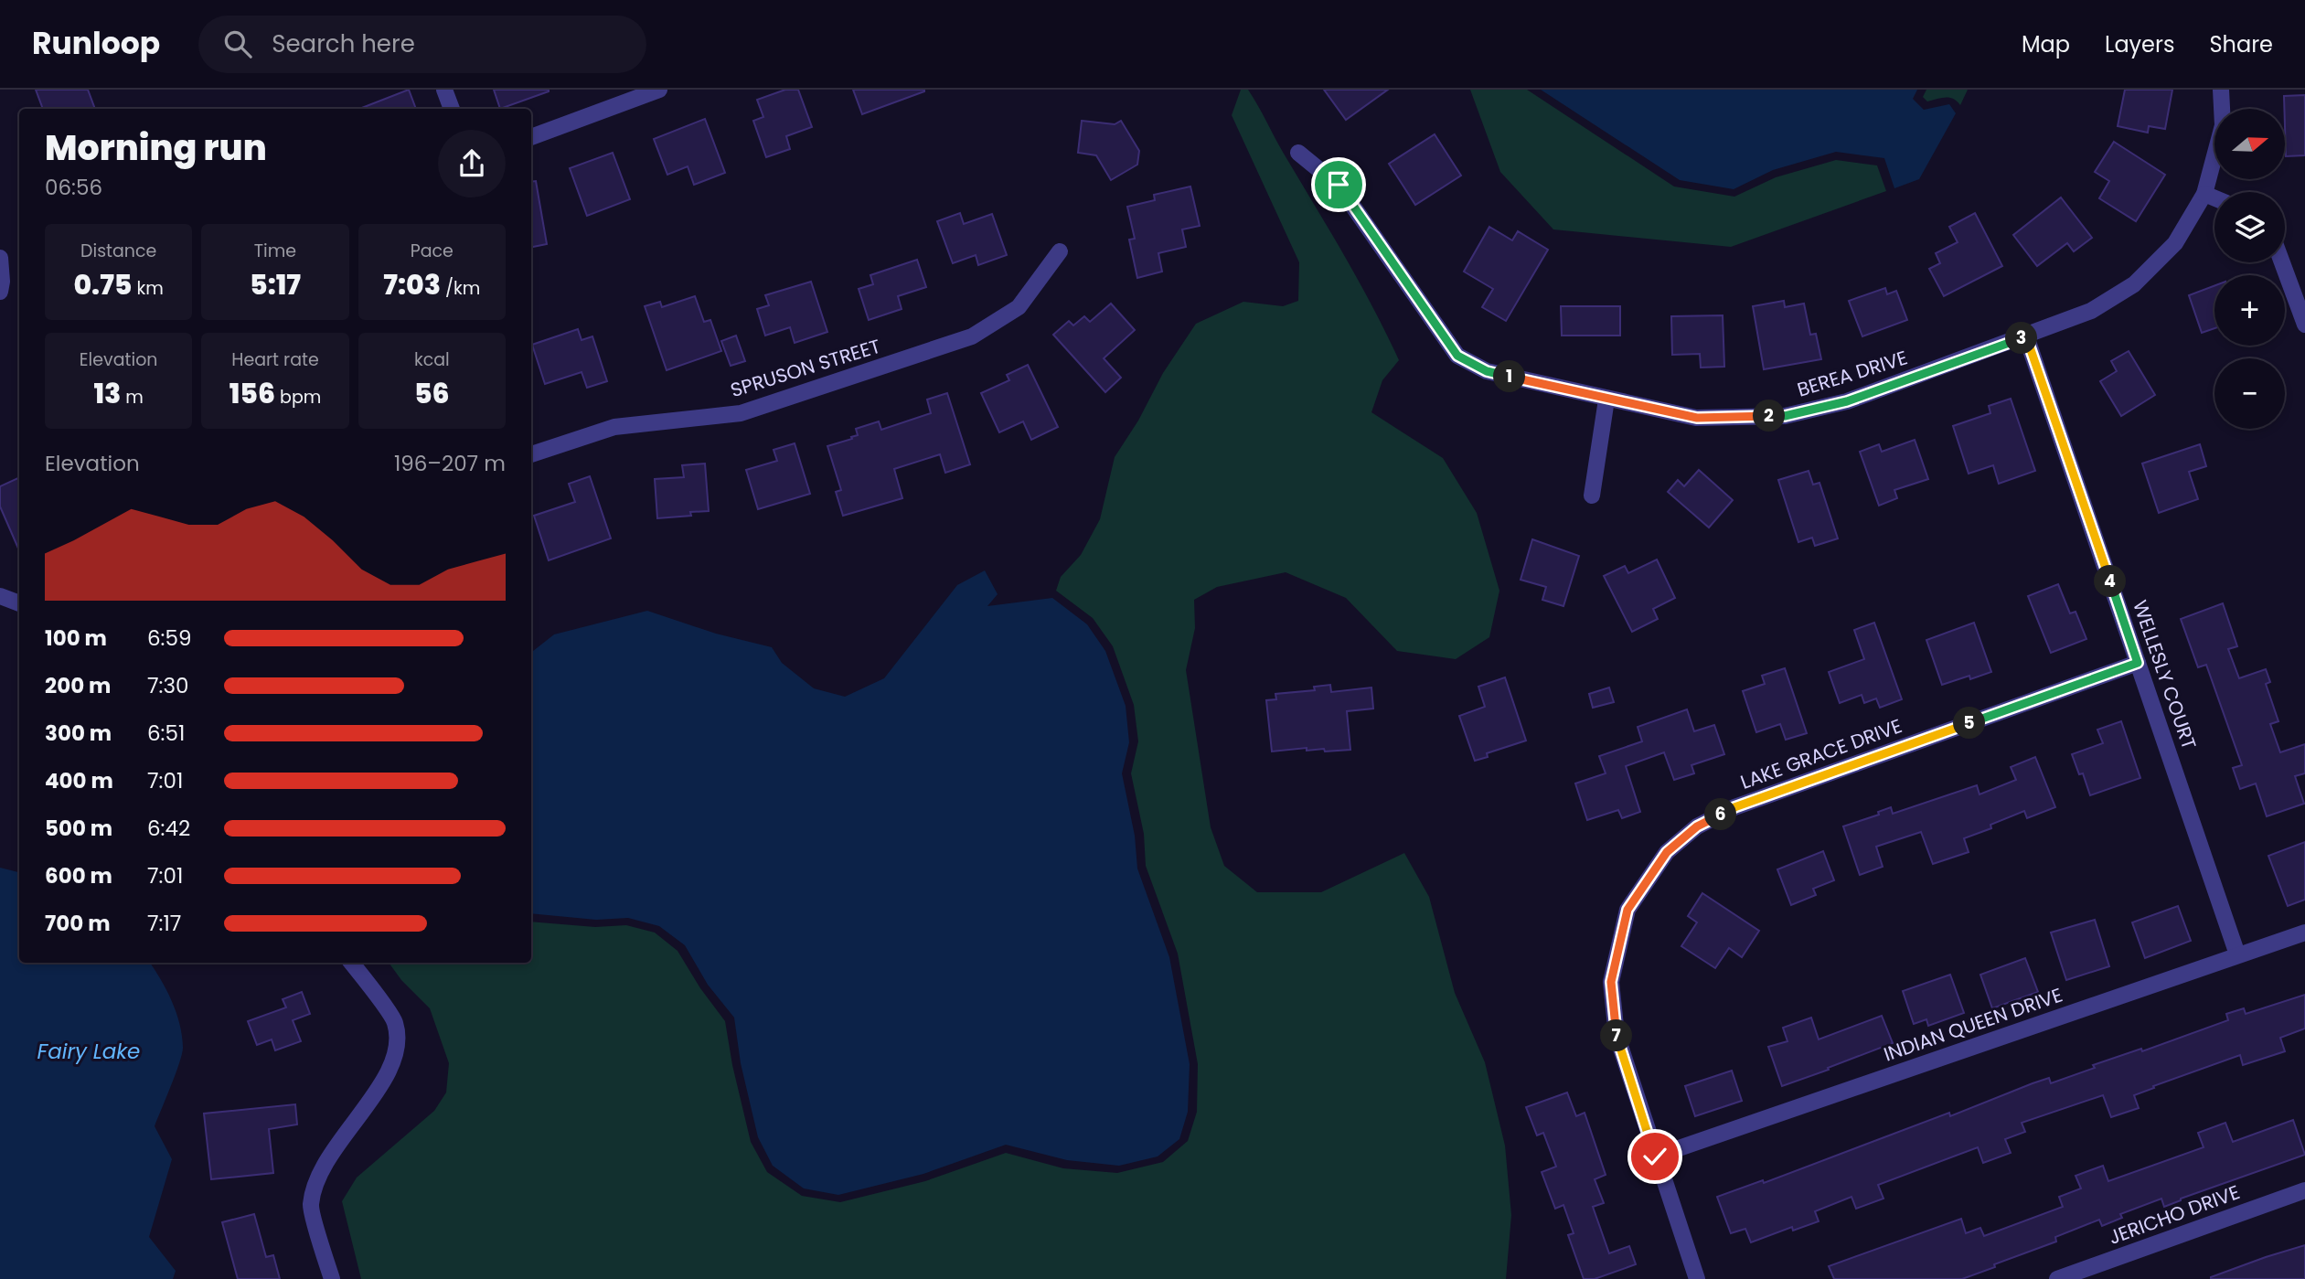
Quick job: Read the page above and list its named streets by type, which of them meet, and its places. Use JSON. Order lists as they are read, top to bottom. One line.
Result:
{"streets":{"street":["SPRUSON STREET","BEREA DRIVE","WELLESLY COURT","LAKE GRACE DRIVE","INDIAN QUEEN DRIVE","JERICHO DRIVE"]},"crossings":[["BEREA DRIVE","WELLESLY COURT"],["WELLESLY COURT","LAKE GRACE DRIVE"],["WELLESLY COURT","INDIAN QUEEN DRIVE"],["LAKE GRACE DRIVE","INDIAN QUEEN DRIVE"]],"water":["Fairy Lake"],"north":"right","page":{"header":"Runloop","search":"Search here","nav":["Map","Layers","Share"],"map_buttons":["+","−"],"heading":["Morning run","06:56"],"stats":[["Distance","0.75 km"],["Time","5:17"],["Pace","7:03 /km"],["Elevation","13 m"],["Heart rate","156 bpm"],["kcal","56"]],"pins":["3","1","2","4","5","6","7"],"chart":["Elevation","196–207 m"],"list":[{"name":"100 m","note":"6:59"},{"name":"200 m","note":"7:30"},{"name":"300 m","note":"6:51"},{"name":"400 m","note":"7:01"},{"name":"500 m","note":"6:42"},{"name":"600 m","note":"7:01"},{"name":"700 m","note":"7:17"}]}}
